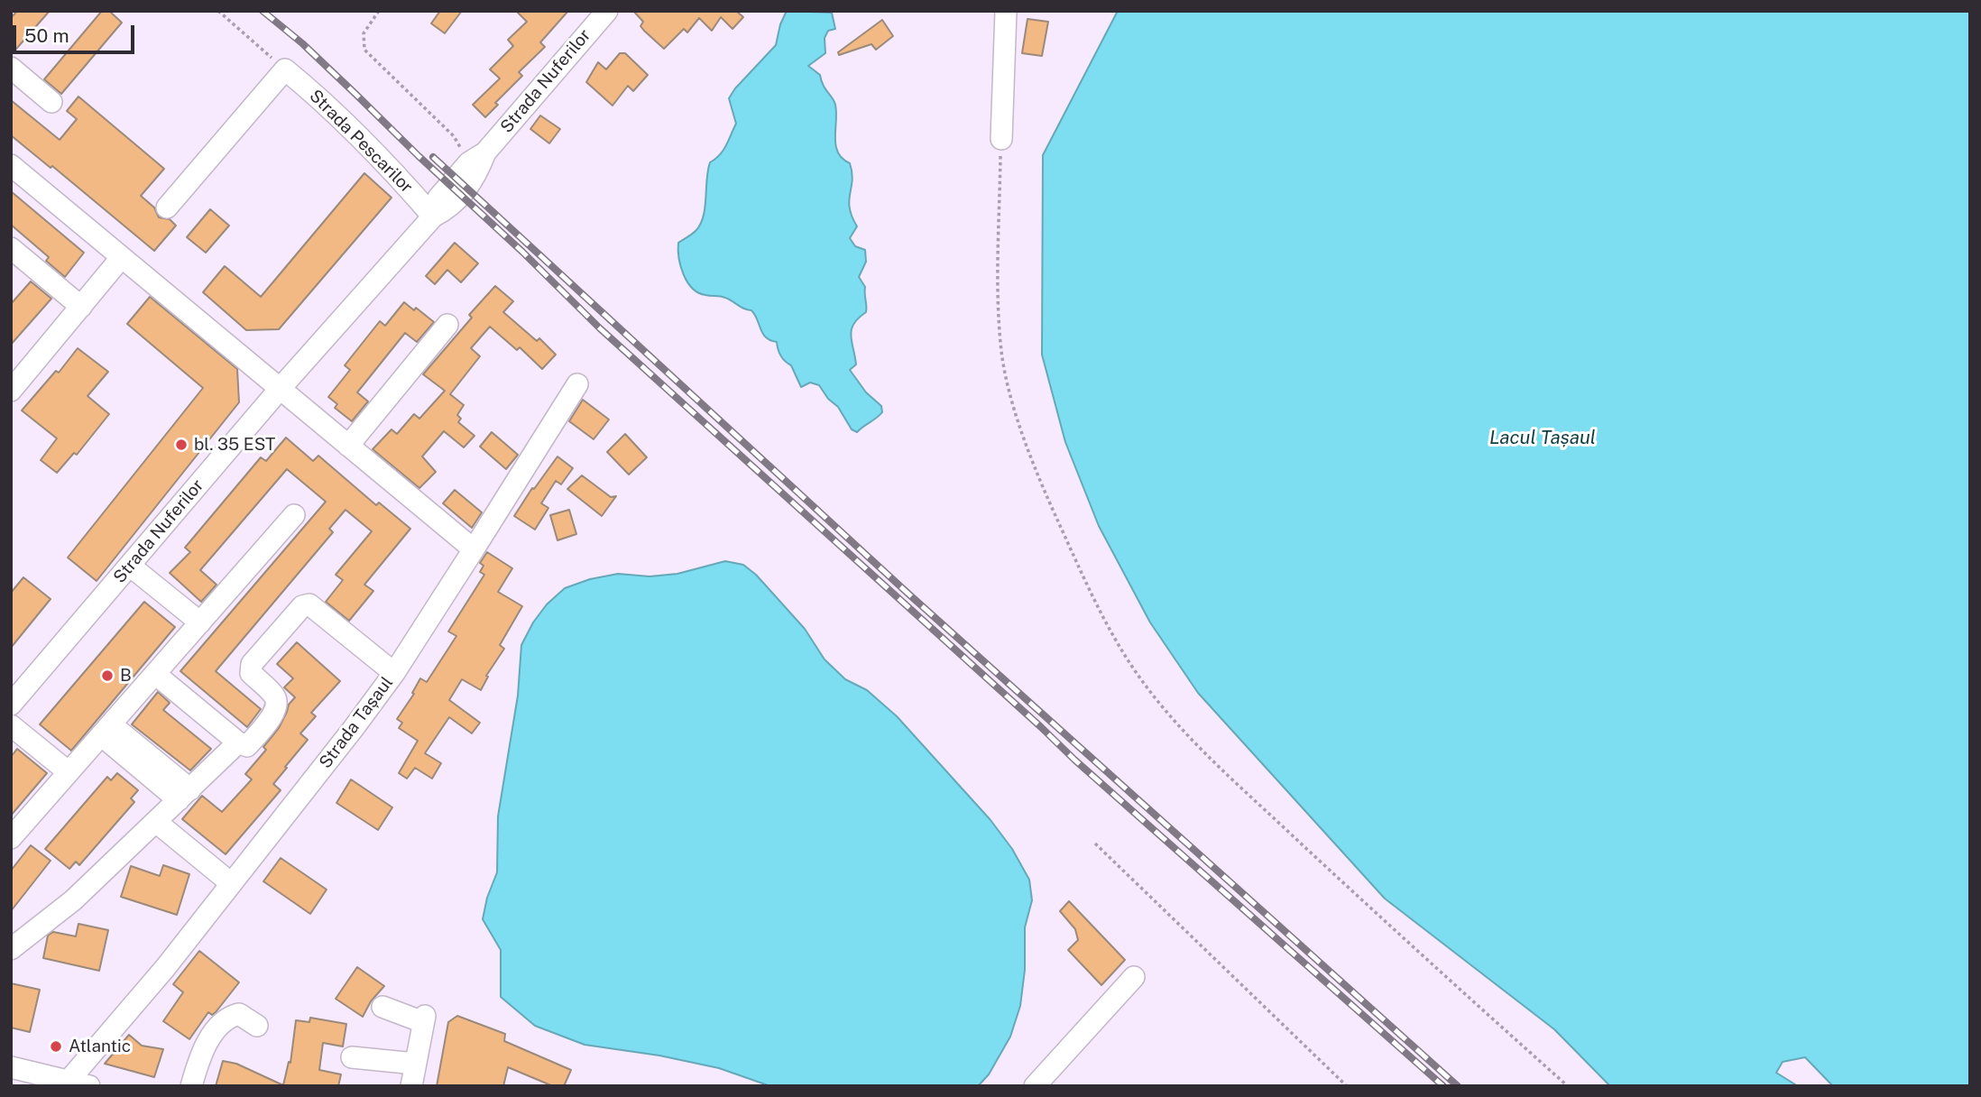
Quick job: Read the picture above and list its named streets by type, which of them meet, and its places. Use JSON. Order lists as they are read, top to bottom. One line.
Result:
{"streets":{"street":["Strada Nuferilor","Strada Pescarilor","Strada Tașaul"]},"crossings":[["Strada Nuferilor","Strada Pescarilor"]],"water":["Lacul Tașaul"],"places":["bl. 35 EST","B","Atlantic"],"scale_bar":"50 m"}
